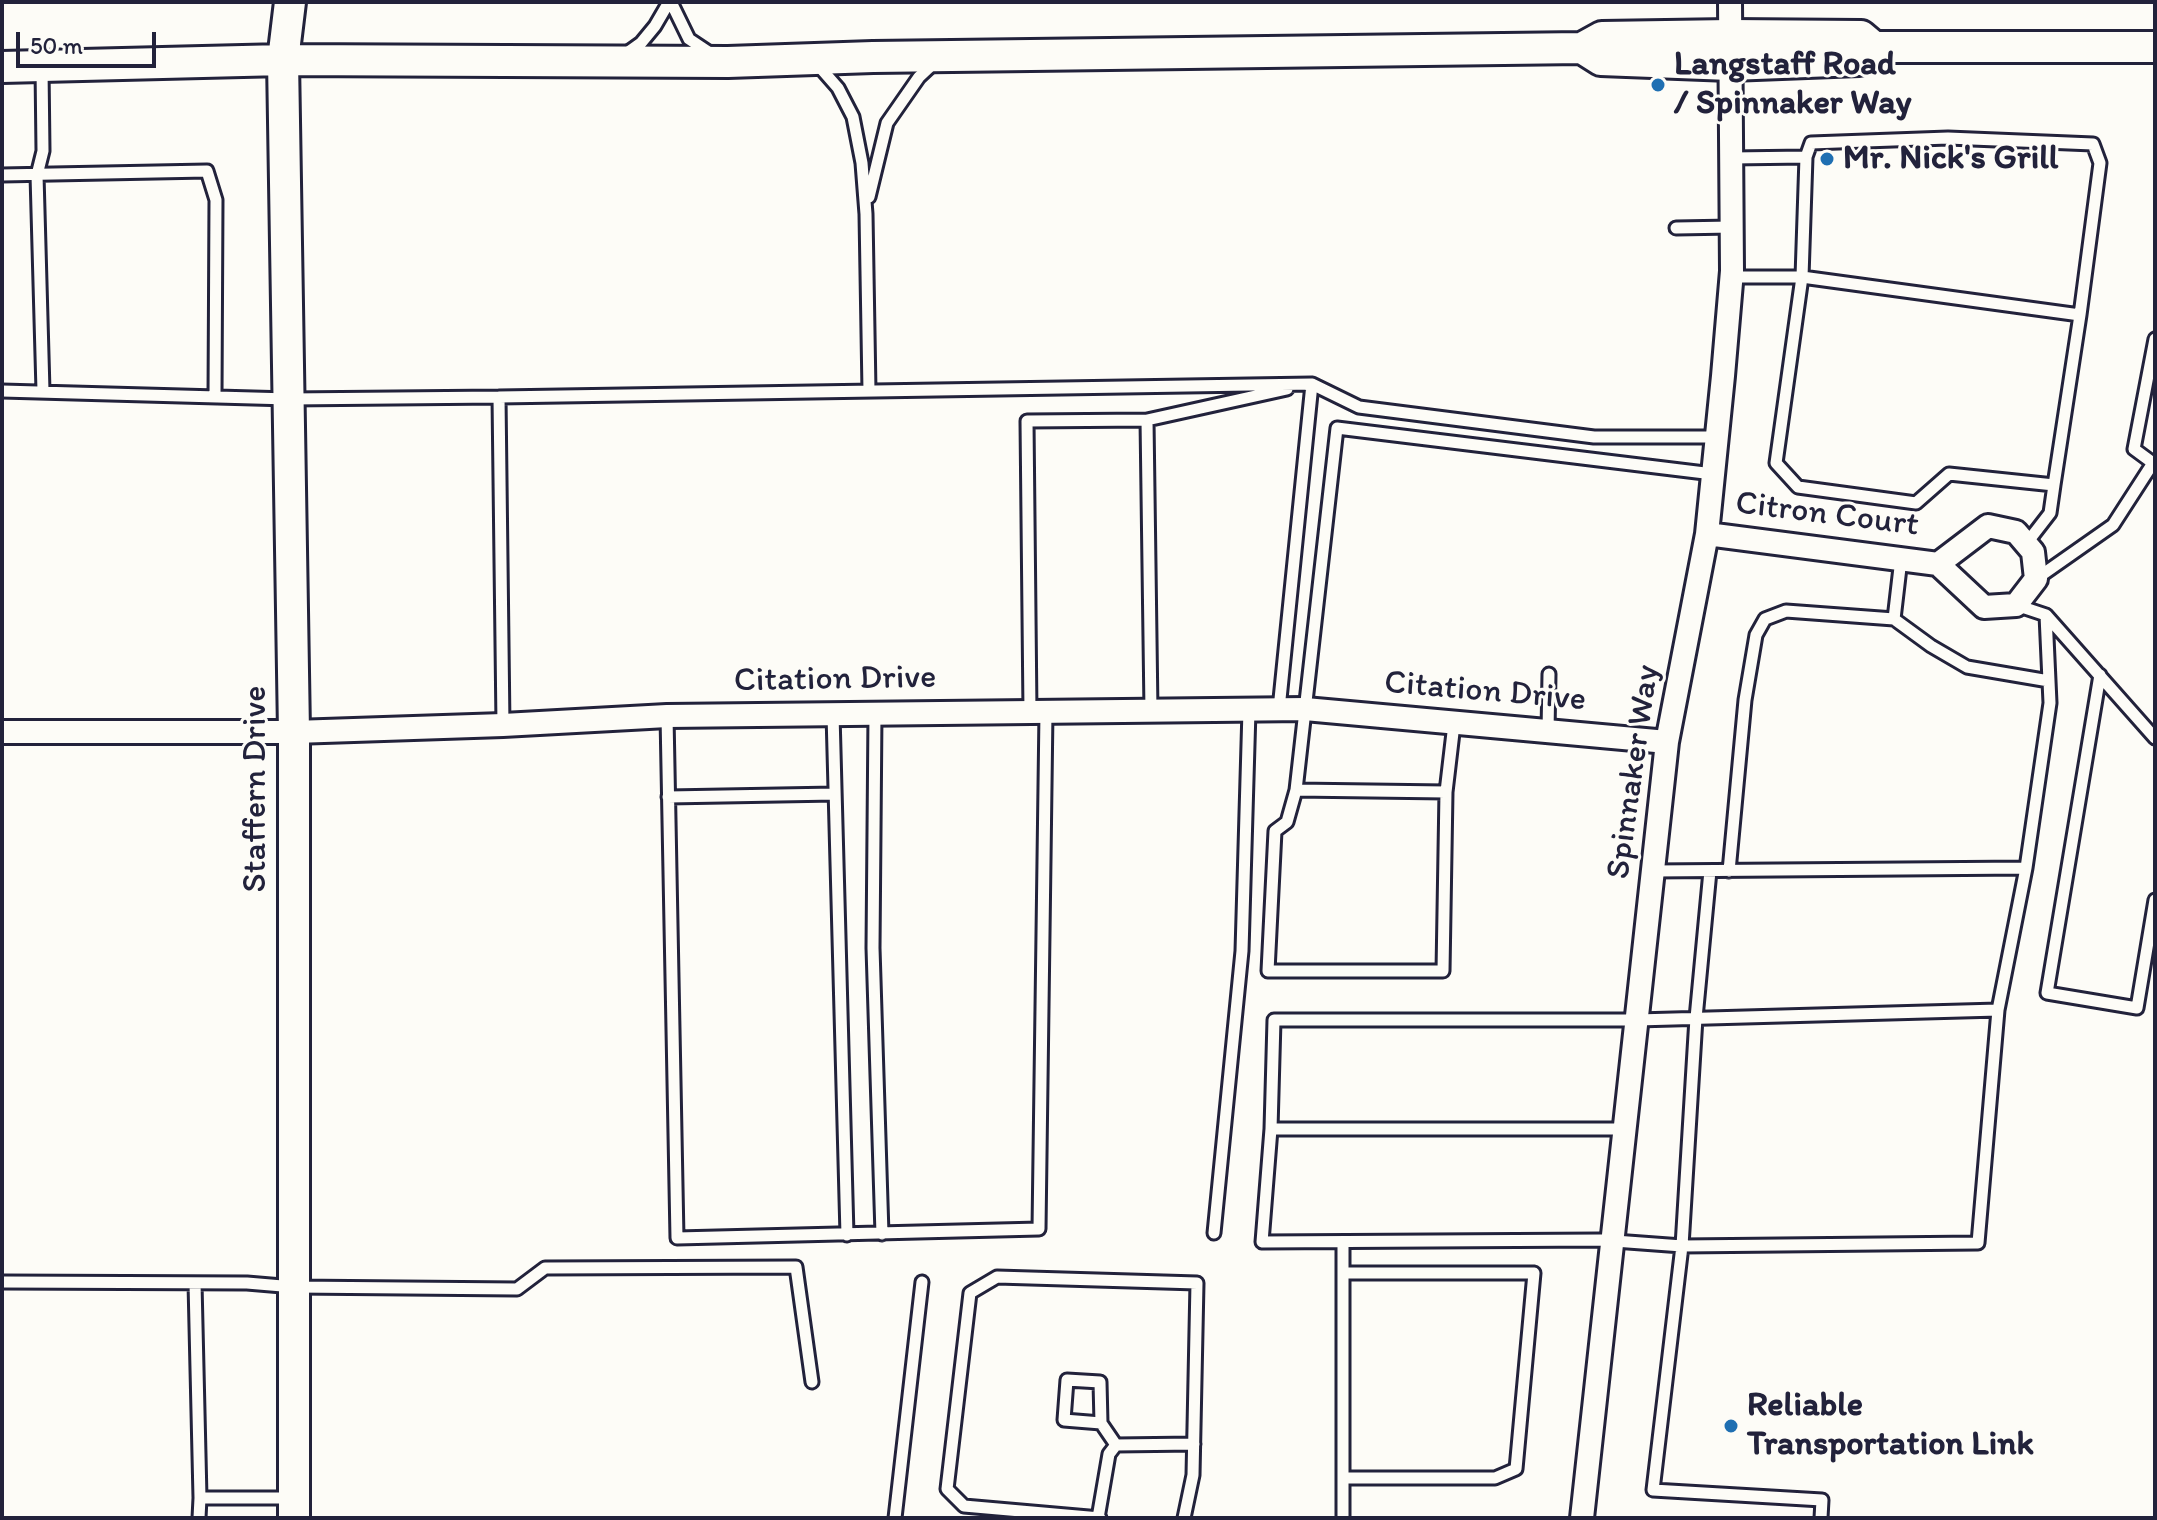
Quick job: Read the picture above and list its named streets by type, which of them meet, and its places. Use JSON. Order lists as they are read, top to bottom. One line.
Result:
{"streets":{"main road":["Staffern Drive"],"street":["Citron Court","Citation Drive","Spinnaker Way"]},"crossings":[["Citron Court","Spinnaker Way"],["Citation Drive","Spinnaker Way"],["Citation Drive","Staffern Drive"]],"places":["Langstaff Road / Spinnaker Way","Mr. Nick's Grill","Reliable Transportation Link"],"scale_bar":"50 m"}
